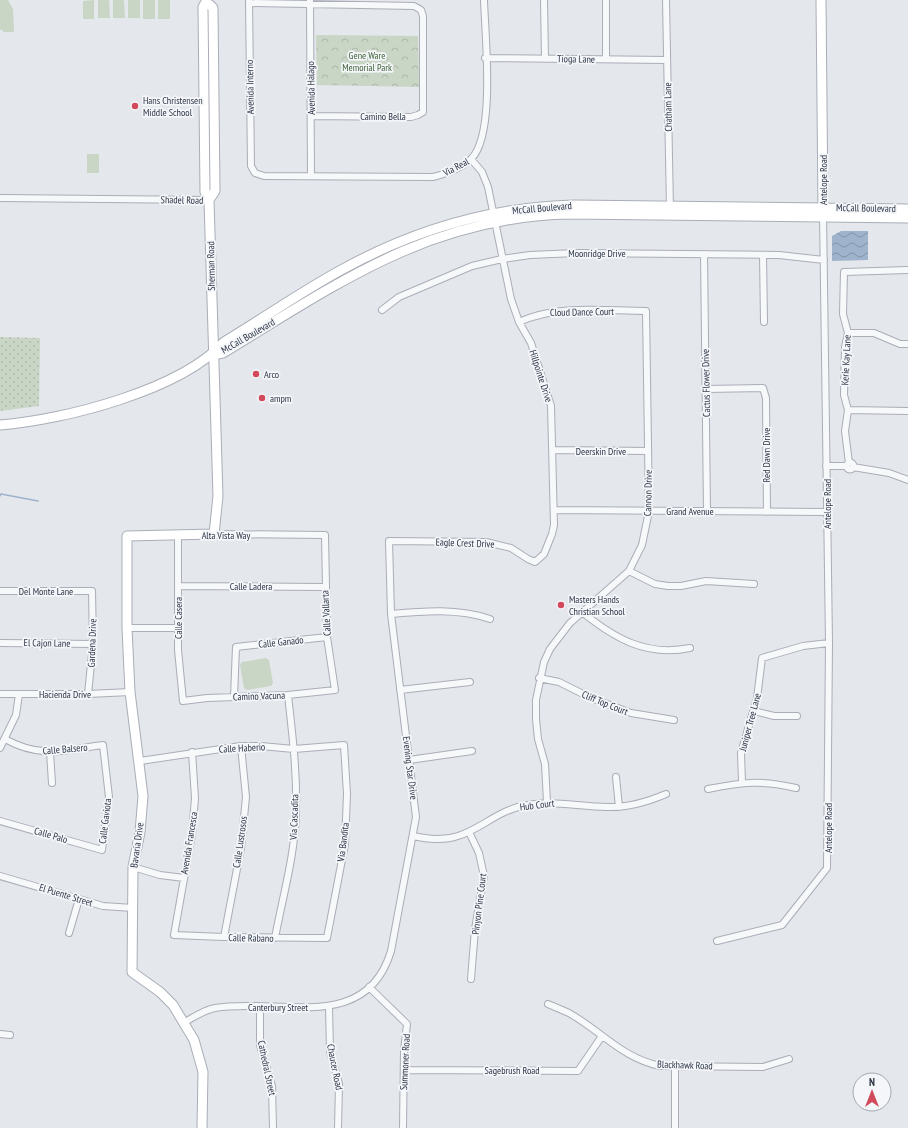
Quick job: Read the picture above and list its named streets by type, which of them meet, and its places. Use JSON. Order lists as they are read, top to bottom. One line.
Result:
{"streets":{"street":["Tioga Lane","Avenida Interno","Avenida Halago","Chatham Lane","Camino Bella","Via Real","Antelope Road","Shadel Road","McCall Boulevard","Moonridge Drive","Sherman Road","Cloud Dance Court","Kerie Kay Lane","Hillpointe Drive","Cactus Flower Drive","Deerskin Drive","Red Dawn Drive","Cannon Drive","Grand Avenue","Alta Vista Way","Eagle Crest Drive","Calle Ladera","Del Monte Lane","Calle Vallarta","Calle Casera","Calle Ganado","El Cajon Lane","Gardena Drive","Hacienda Drive","Camino Vacuna","Cliff Top Court","Juniper Tree Lane","Calle Haberio","Calle Balsero","Evening Star Drive","Hub Court","Via Cascadita","Calle Gaviota","Calle Palo","Calle Lustrosos","Via Bandita","Avenida Francesca","Bavaria Drive","El Puente Street","Pinyon Pine Court","Calle Rabano","Canterbury Street","Summoner Road","Blackhawk Road","Chaucer Road","Cathedral Street","Sagebrush Road"]},"crossings":[["Tioga Lane","Chatham Lane"],["Tioga Lane","Via Real"],["Avenida Interno","Via Real"],["Avenida Halago","Camino Bella"],["Avenida Halago","Via Real"],["Chatham Lane","McCall Boulevard"],["Via Real","Hillpointe Drive"],["Antelope Road","McCall Boulevard"],["Antelope Road","Moonridge Drive"],["Antelope Road","Grand Avenue"],["Antelope Road","Juniper Tree Lane"],["Shadel Road","Sherman Road"],["McCall Boulevard","Sherman Road"],["McCall Boulevard","Hillpointe Drive"],["Moonridge Drive","Hillpointe Drive"],["Moonridge Drive","Cactus Flower Drive"],["Sherman Road","Alta Vista Way"],["Cloud Dance Court","Hillpointe Drive"],["Cloud Dance Court","Cannon Drive"],["Hillpointe Drive","Deerskin Drive"],["Hillpointe Drive","Grand Avenue"],["Hillpointe Drive","Eagle Crest Drive"],["Cactus Flower Drive","Red Dawn Drive"],["Cactus Flower Drive","Grand Avenue"],["Deerskin Drive","Cannon Drive"],["Red Dawn Drive","Grand Avenue"],["Cannon Drive","Grand Avenue"],["Cannon Drive","Cliff Top Court"],["Cannon Drive","Hub Court"],["Alta Vista Way","Calle Vallarta"],["Alta Vista Way","Calle Casera"],["Alta Vista Way","Bavaria Drive"],["Eagle Crest Drive","Evening Star Drive"],["Calle Ladera","Calle Vallarta"],["Calle Ladera","Calle Casera"],["Del Monte Lane","Gardena Drive"],["Calle Vallarta","Calle Ganado"],["Calle Vallarta","Camino Vacuna"],["Calle Casera","Camino Vacuna"],["Calle Ganado","Camino Vacuna"],["El Cajon Lane","Gardena Drive"],["Gardena Drive","Hacienda Drive"],["Hacienda Drive","Bavaria Drive"],["Camino Vacuna","Via Cascadita"],["Calle Haberio","Via Cascadita"],["Calle Haberio","Calle Lustrosos"],["Calle Haberio","Via Bandita"],["Calle Haberio","Avenida Francesca"],["Calle Haberio","Bavaria Drive"],["Calle Balsero","Calle Gaviota"],["Evening Star Drive","Hub Court"],["Evening Star Drive","Canterbury Street"],["Evening Star Drive","Summoner Road"],["Hub Court","Pinyon Pine Court"],["Via Cascadita","Calle Rabano"],["Calle Gaviota","Calle Palo"],["Calle Lustrosos","Calle Rabano"],["Via Bandita","Calle Rabano"],["Avenida Francesca","Calle Rabano"],["Bavaria Drive","El Puente Street"],["Bavaria Drive","Canterbury Street"],["Canterbury Street","Summoner Road"],["Canterbury Street","Chaucer Road"],["Canterbury Street","Cathedral Street"],["Summoner Road","Sagebrush Road"],["Blackhawk Road","Sagebrush Road"]],"parks":["Gene Ware Memorial Park"],"places":["Hans Christensen Middle School","Arco","ampm","Masters Hands Christian School"],"north":"top"}
